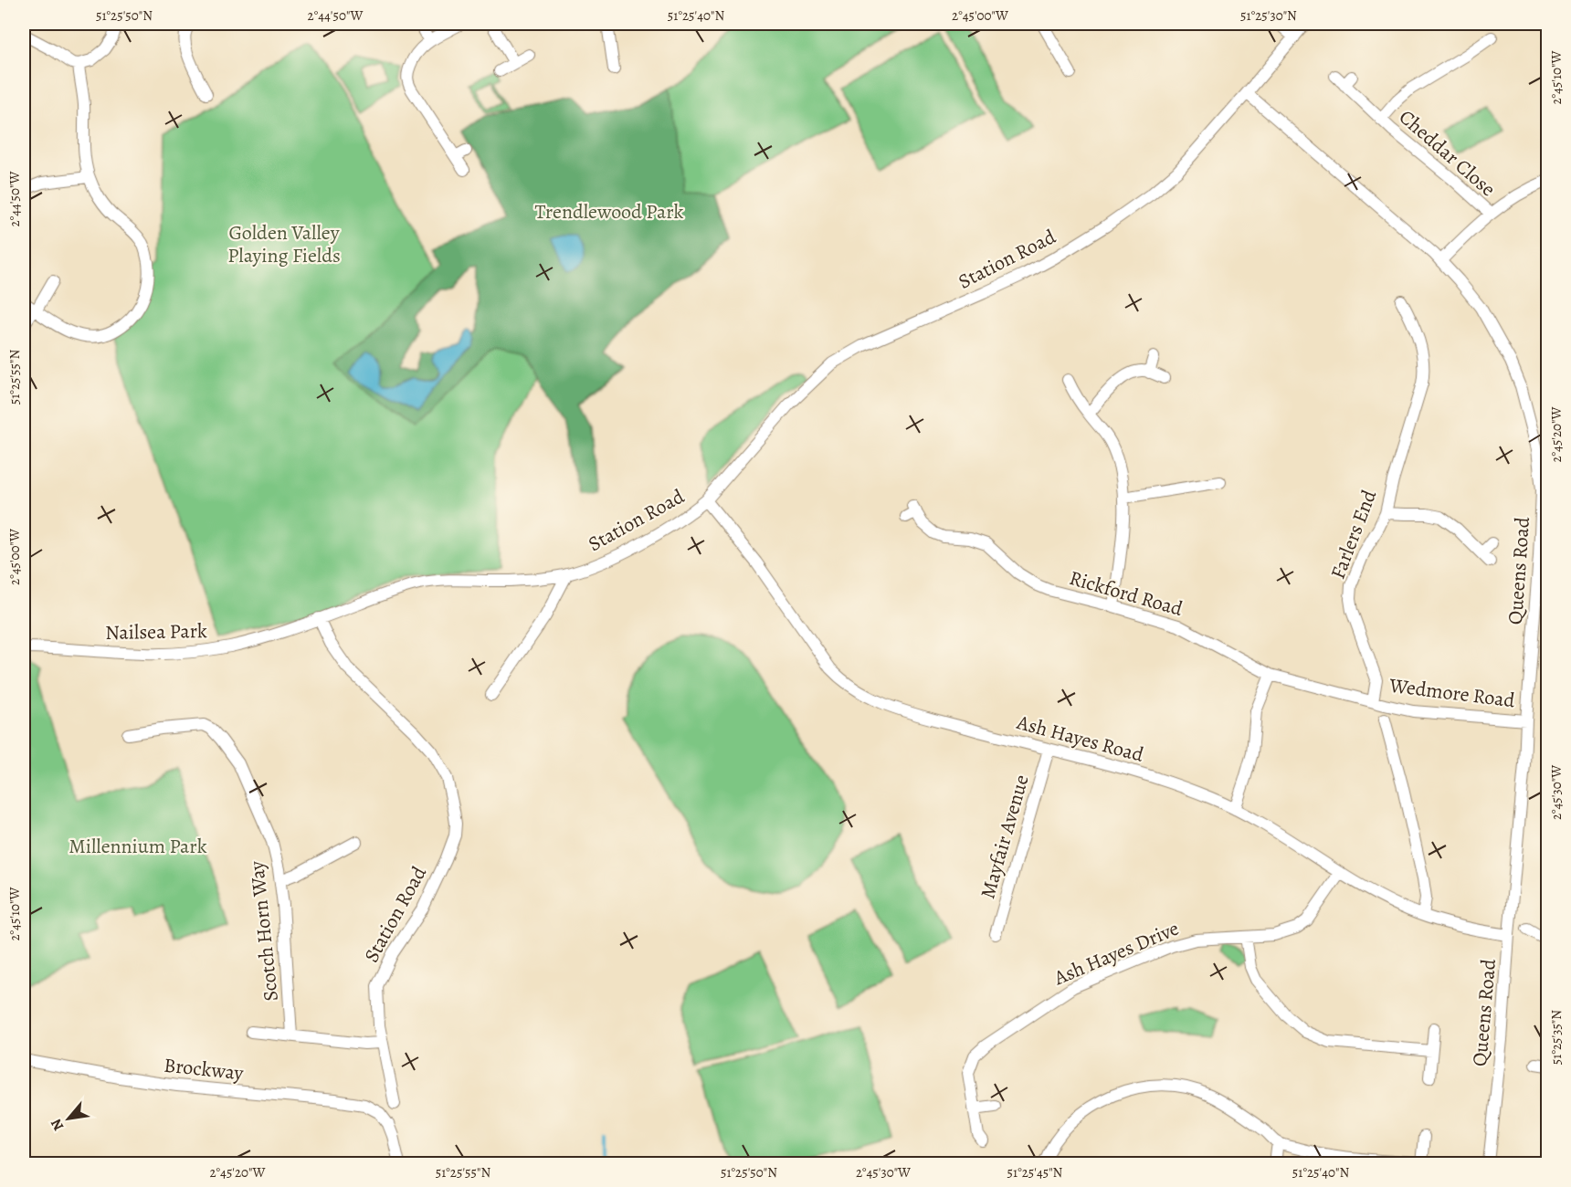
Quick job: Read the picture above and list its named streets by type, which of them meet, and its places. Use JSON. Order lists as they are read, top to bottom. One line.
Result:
{"streets":{"street":["Cheddar Close","Station Road","Farlers End","Queens Road","Rickford Road","Nailsea Park","Wedmore Road","Ash Hayes Road","Mayfair Avenue","Scotch Horn Way","Ash Hayes Drive","Brockway"]},"crossings":[["Station Road","Queens Road"],["Station Road","Nailsea Park"],["Station Road","Ash Hayes Road"],["Farlers End","Rickford Road"],["Farlers End","Wedmore Road"],["Queens Road","Wedmore Road"],["Queens Road","Ash Hayes Road"],["Rickford Road","Wedmore Road"],["Ash Hayes Road","Mayfair Avenue"],["Ash Hayes Road","Ash Hayes Drive"]],"parks":["Trendlewood Park","Golden Valley Playing Fields","Millennium Park"],"north":"bottom left","coordinates":["51°25'50\"N","2°44'50\"W","51°25'40\"N","2°45'00\"W","51°25'30\"N","2°45'10\"W","51°25'55\"N","2°45'20\"W","2°45'30\"W","51°25'35\"N","51°25'45\"N"]}
